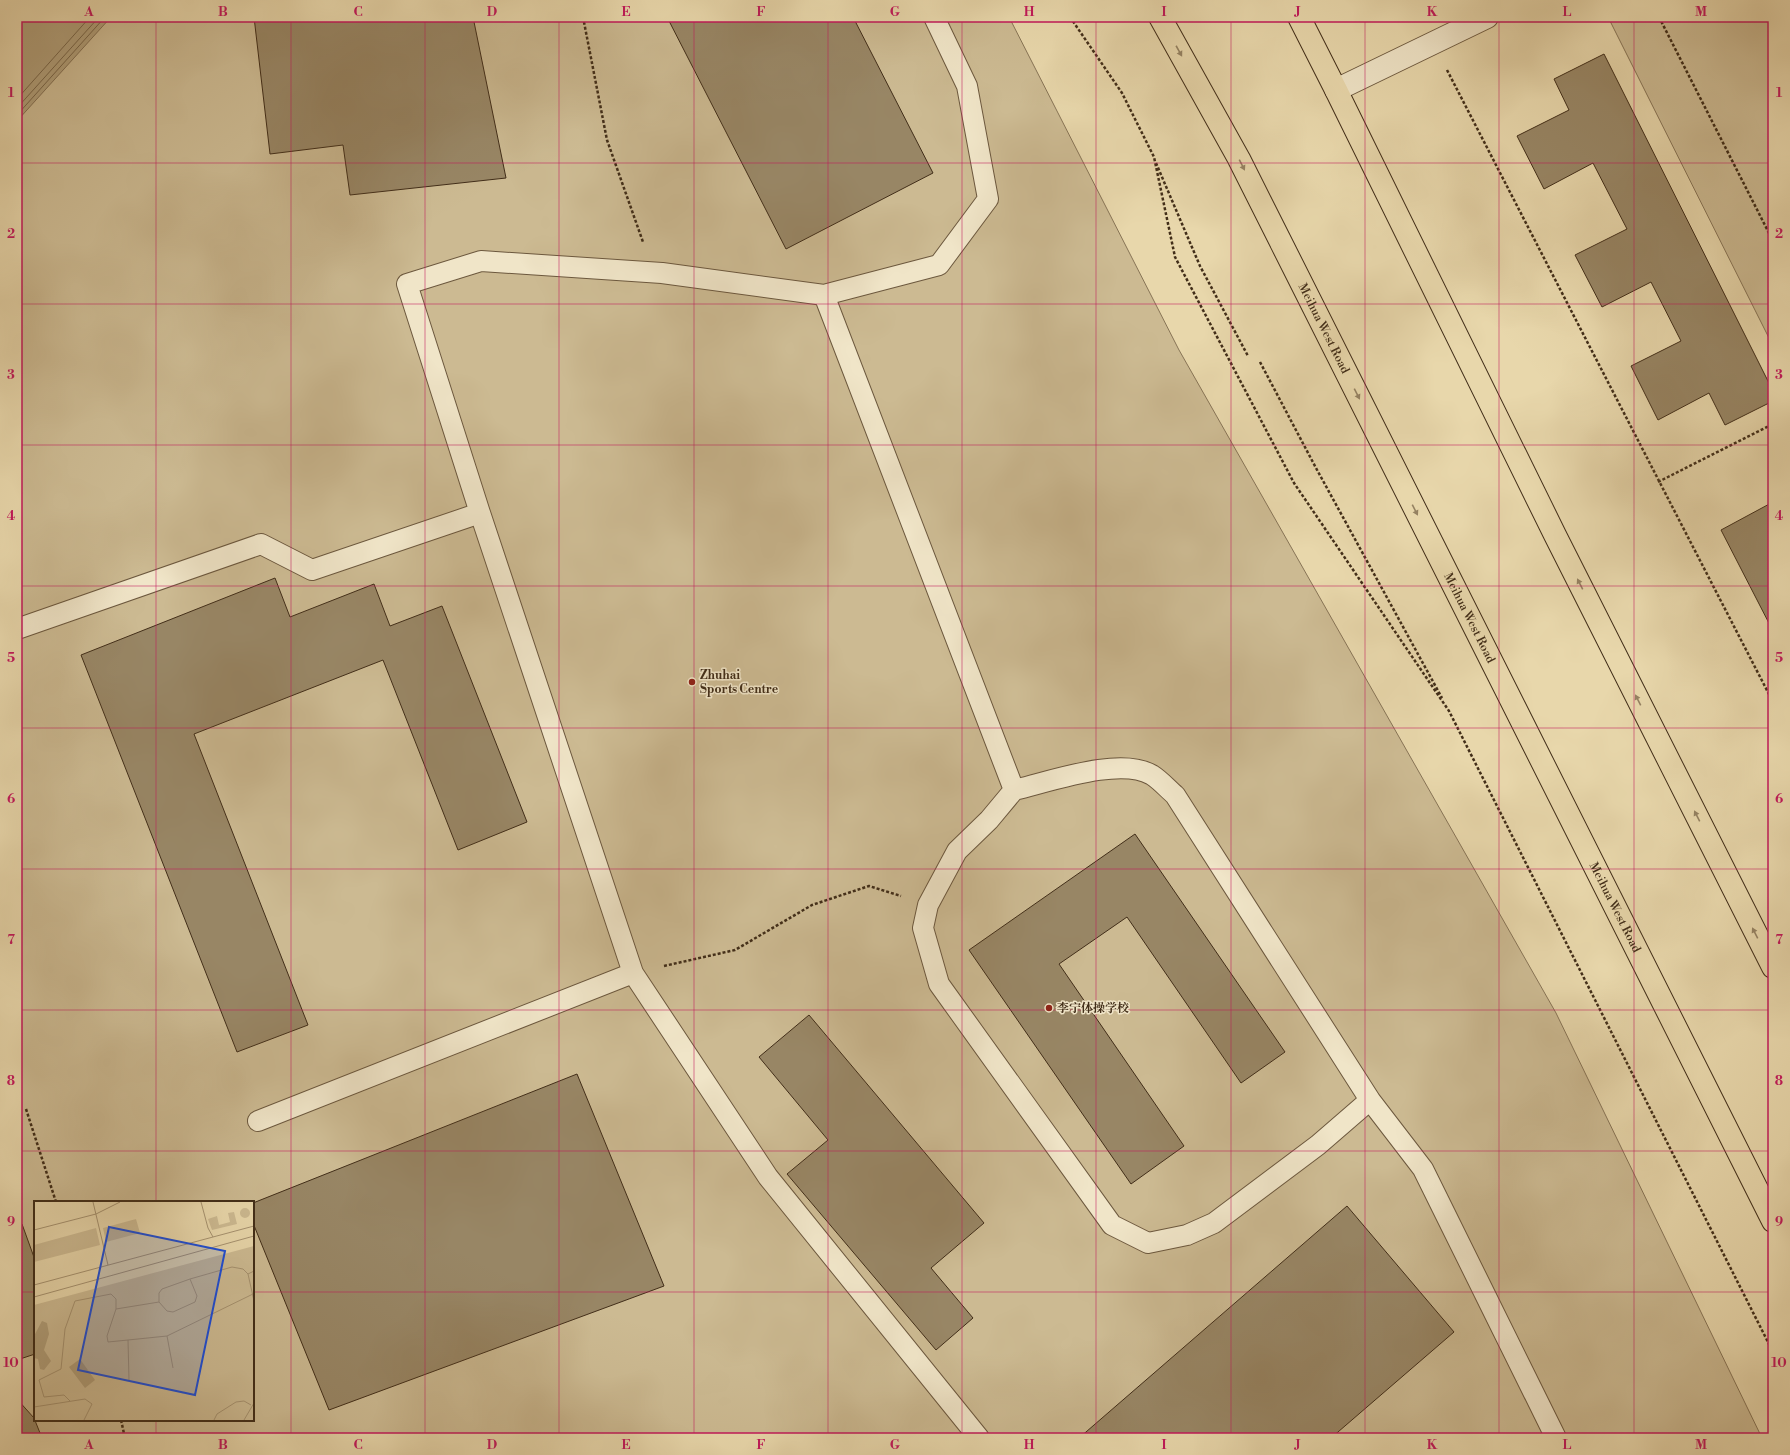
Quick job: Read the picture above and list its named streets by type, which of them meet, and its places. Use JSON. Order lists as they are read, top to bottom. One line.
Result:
{"streets":{"main road":["Meihua West Road"]},"places":["Zhuhai Sports Centre","李宁体操学校"],"grid":{"columns":["A","B","C","D","E","F","G","H","I","J","K","L","M"],"rows":["1","2","3","4","5","6","7","8","9","10"]}}
